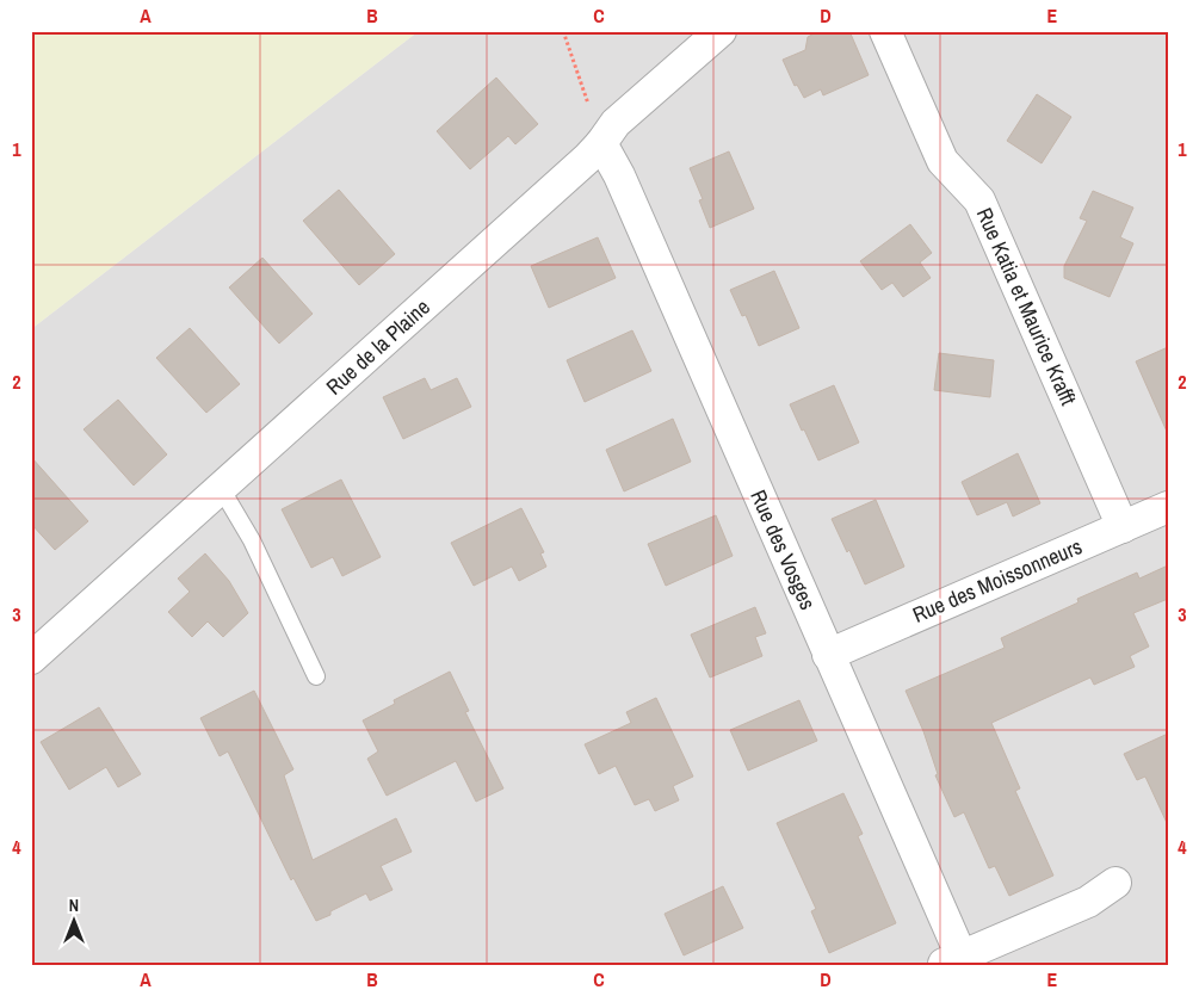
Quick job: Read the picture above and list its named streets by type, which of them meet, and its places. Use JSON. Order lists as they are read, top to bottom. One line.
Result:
{"streets":{"street":["Rue Katia et Maurice Krafft","Rue de la Plaine","Rue des Vosges","Rue des Moissonneurs"]},"crossings":[["Rue Katia et Maurice Krafft","Rue des Moissonneurs"],["Rue de la Plaine","Rue des Vosges"],["Rue des Vosges","Rue des Moissonneurs"]],"north":"top","grid":{"columns":["A","B","C","D","E"],"rows":["1","2","3","4"]}}
